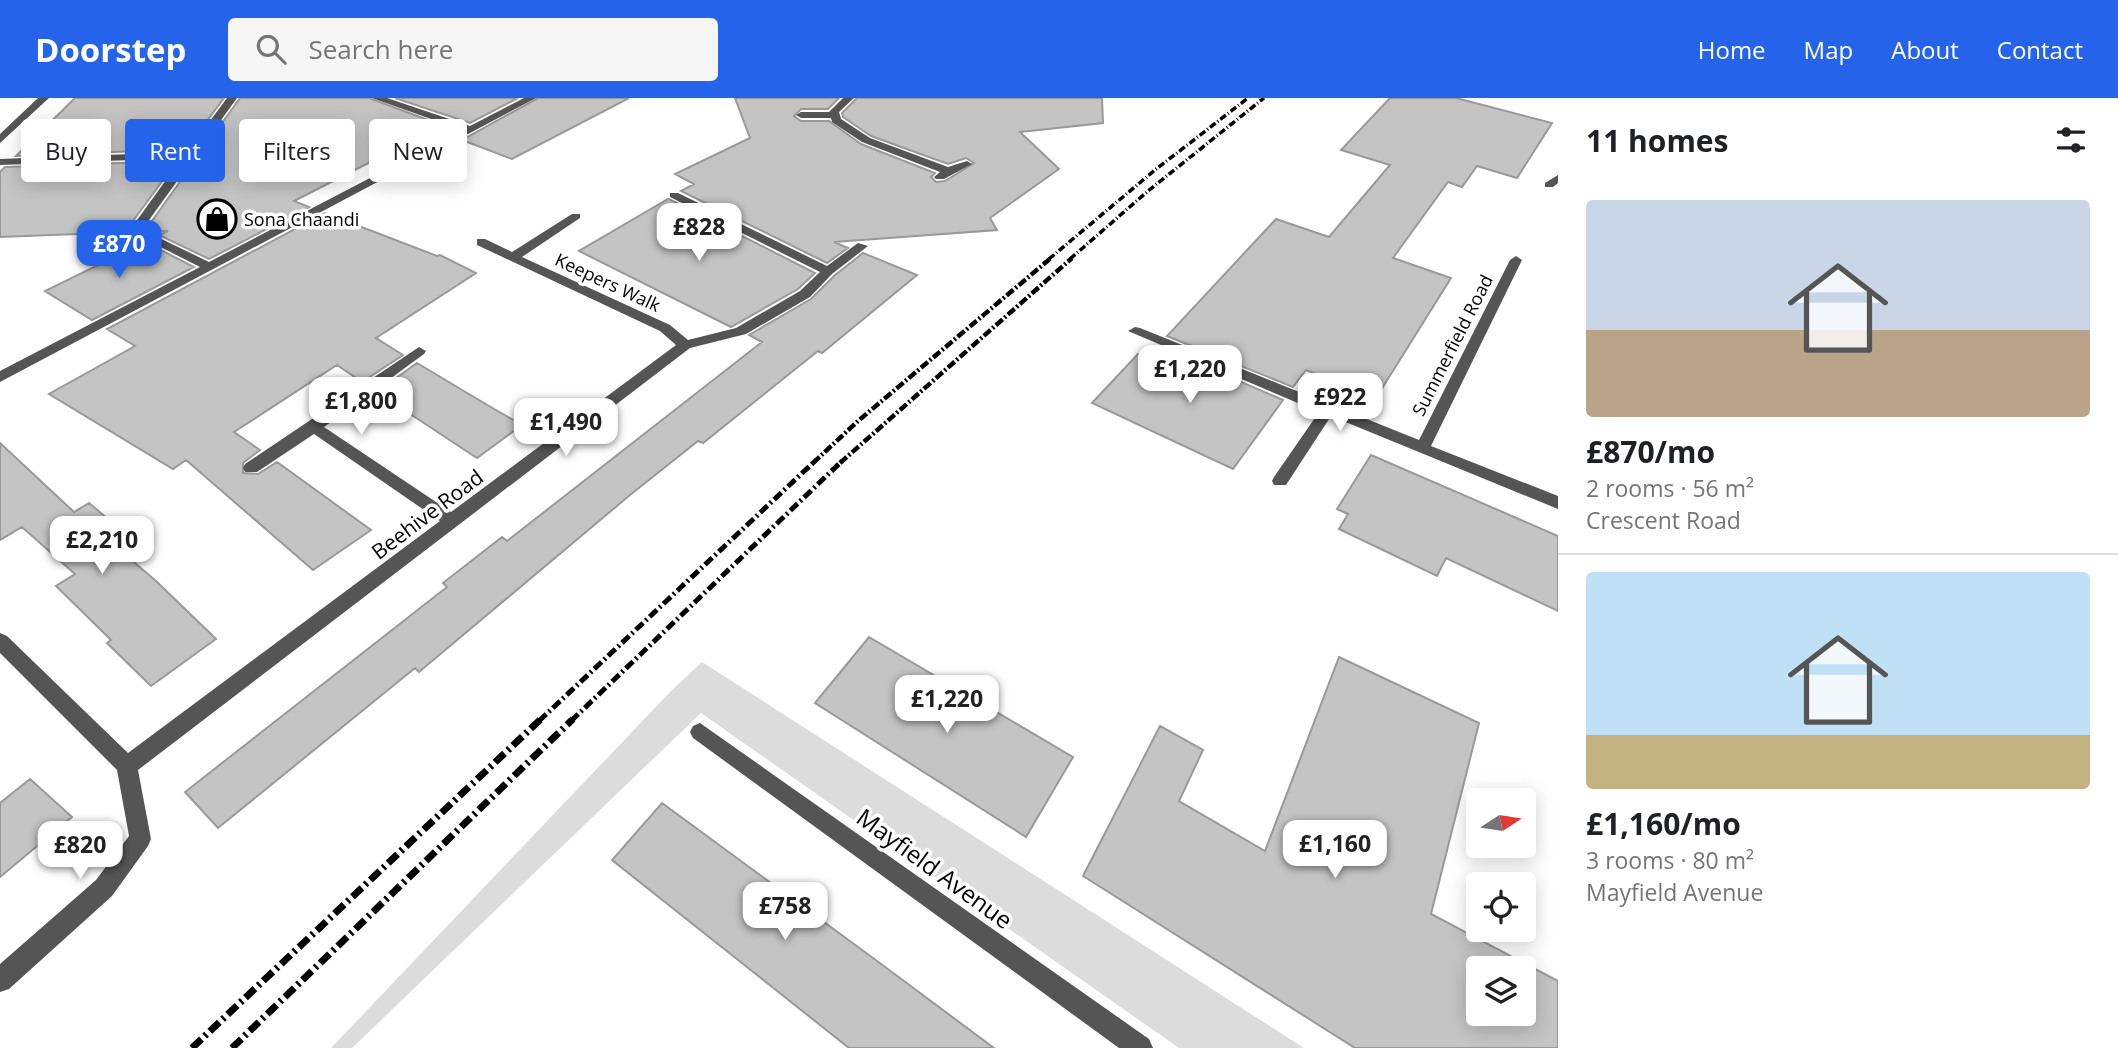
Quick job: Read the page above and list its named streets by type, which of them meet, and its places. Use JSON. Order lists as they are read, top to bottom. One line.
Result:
{"streets":{"street":["Keepers Walk","Summerfield Road","Beehive Road","Mayfield Avenue"]},"crossings":[["Keepers Walk","Beehive Road"]],"places":{"shop":["Sona Chaandi"]},"north":"right","page":{"header":"Doorstep","search":"Search here","nav":["Home","Map","About","Contact"],"heading":"11 homes","chip":["Buy","Rent","Filters","New"],"list":[{"name":"£870/mo","note":"2 rooms · 56 m² · Crescent Road"},{"name":"£1,160/mo","note":"3 rooms · 80 m² · Mayfield Avenue"}],"price":["£828","£870","£1,220","£922","£1,800","£1,490","£2,210","£1,220","£1,160","£820","£758"]}}
